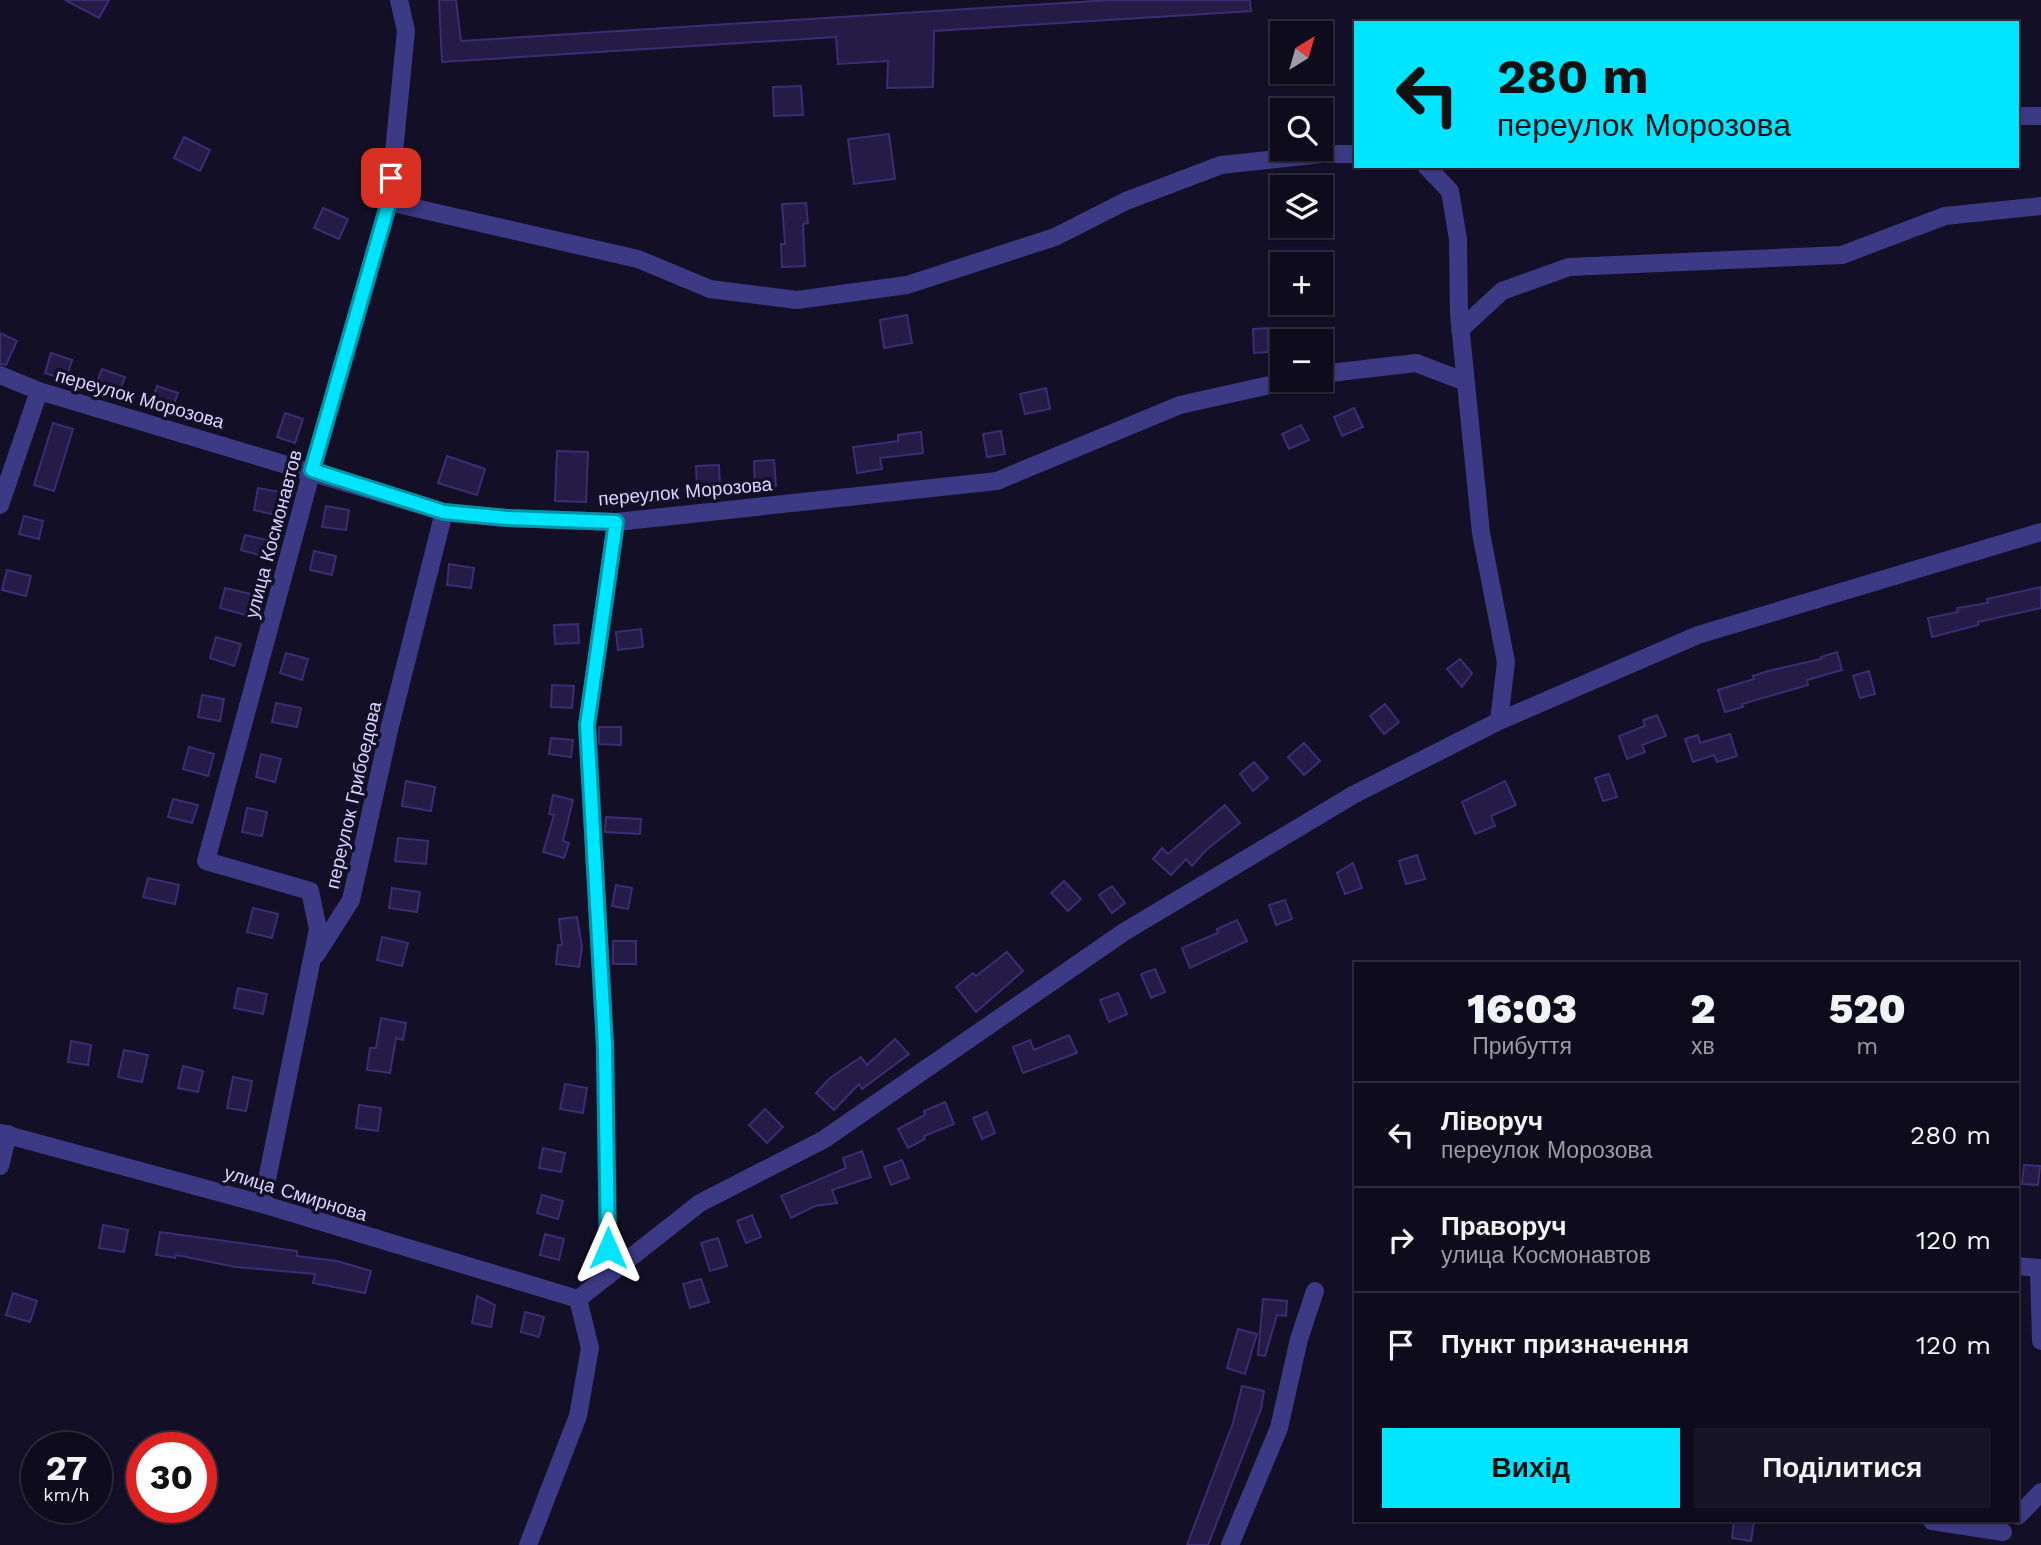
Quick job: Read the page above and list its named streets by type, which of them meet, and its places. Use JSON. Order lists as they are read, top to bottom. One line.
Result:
{"streets":{"street":["переулок Морозова","улица Космонавтов","переулок Грибоедова","улица Смирнова"]},"crossings":[["переулок Морозова","улица Космонавтов"],["переулок Морозова","переулок Грибоедова"],["улица Космонавтов","переулок Грибоедова"],["переулок Грибоедова","улица Смирнова"]],"north":"top right","page":{"map_buttons":["+","−"],"turn":["280 m","переулок Морозова"],"eta":["16:03","Прибуття","2","хв","520","m"],"list":[{"name":"Ліворуч","note":"переулок Морозова","value":"280 m"},{"name":"Праворуч","note":"улица Космонавтов","value":"120 m"},{"name":"Пункт призначення","value":"120 m"}],"buttons":["Вихід","Поділитися"],"speed":"27 km/h","limit":"30"}}
